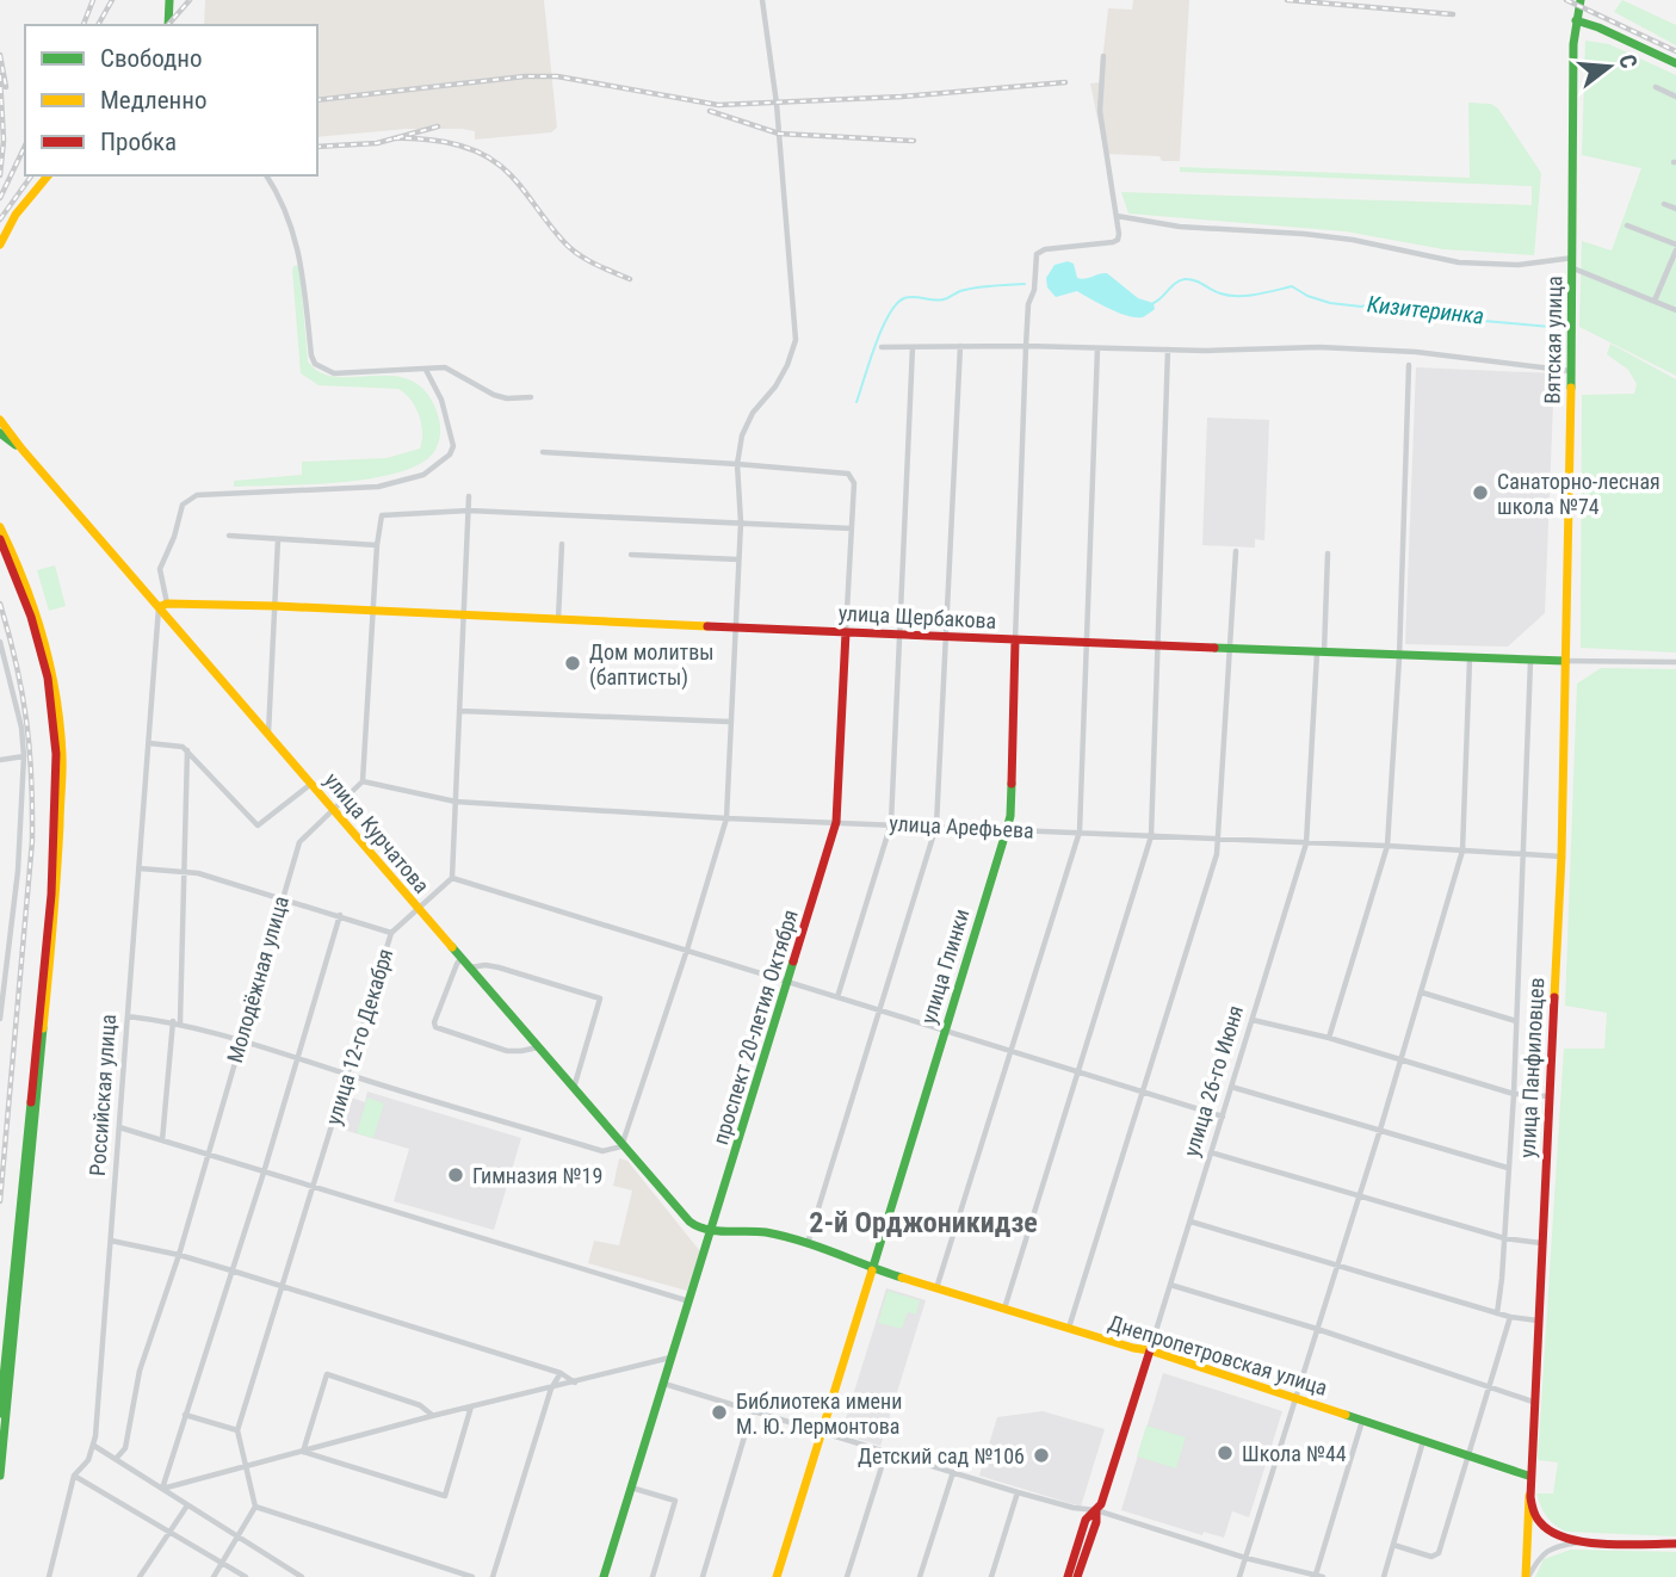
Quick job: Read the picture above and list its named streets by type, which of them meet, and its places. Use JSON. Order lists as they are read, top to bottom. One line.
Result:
{"streets":{"street":["Вятская улица","улица Щербакова","улица Арефьева","улица Курчатова","улица Глинки","Молодёжная улица","проспект 20-летия Октября","улица 12-го Декабря","улица Панфиловцев","улица 26-го Июня","Российская улица","Днепропетровская улица"]},"crossings":[["Вятская улица","улица Щербакова"],["Вятская улица","улица Панфиловцев"],["улица Щербакова","улица Курчатова"],["улица Щербакова","улица Глинки"],["улица Щербакова","проспект 20-летия Октября"],["улица Щербакова","улица Панфиловцев"],["улица Щербакова","улица 26-го Июня"],["улица Щербакова","Российская улица"],["улица Арефьева","улица Глинки"],["улица Арефьева","Молодёжная улица"],["улица Арефьева","проспект 20-летия Октября"],["улица Арефьева","улица Панфиловцев"],["улица Арефьева","улица 26-го Июня"],["улица Курчатова","Молодёжная улица"],["улица Курчатова","проспект 20-летия Октября"],["улица Курчатова","улица 12-го Декабря"],["улица Курчатова","Российская улица"],["улица Курчатова","Днепропетровская улица"],["улица Глинки","Днепропетровская улица"],["проспект 20-летия Октября","Днепропетровская улица"],["улица Панфиловцев","Днепропетровская улица"],["улица 26-го Июня","Днепропетровская улица"]],"districts":["2-й Орджоникидзе"],"water":["Кизитеринка"],"places":["Санаторно-лесная школа №74","Дом молитвы (баптисты)","Гимназия №19","Библиотека имени М. Ю. Лермонтова","Школа №44","Детский сад №106"],"legend":["Свободно","Медленно","Пробка"],"north":"right"}
